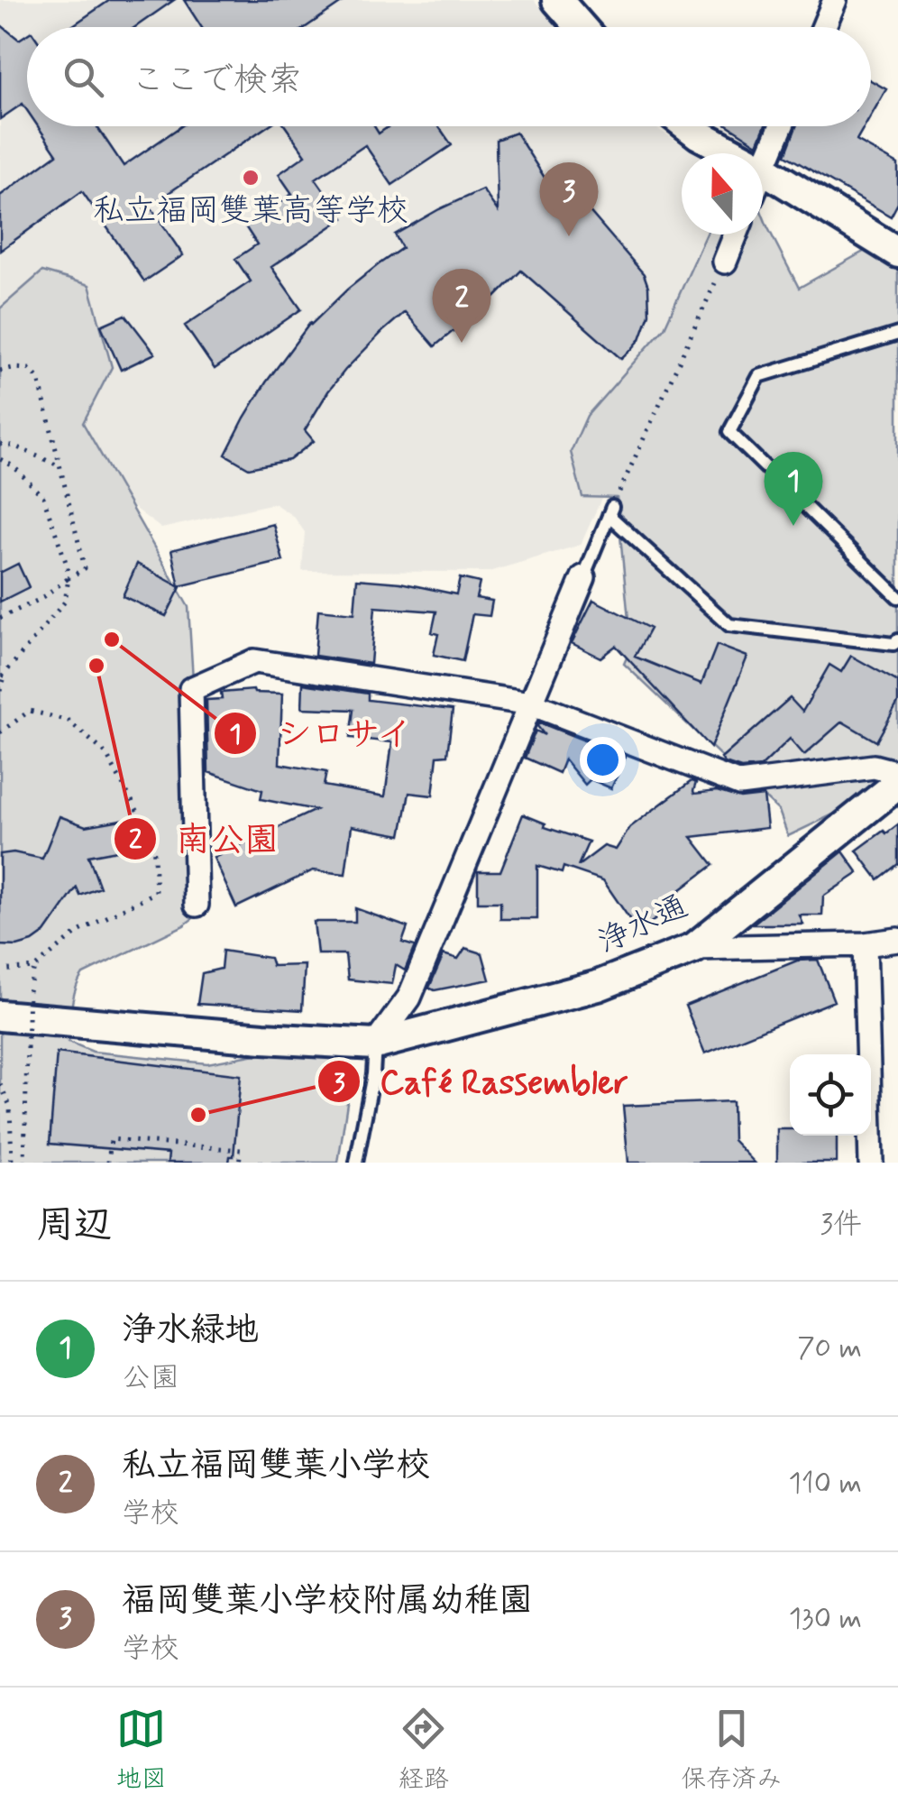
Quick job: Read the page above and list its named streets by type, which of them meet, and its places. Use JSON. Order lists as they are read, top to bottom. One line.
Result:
{"streets":{"street":["浄水通"]},"places":["私立福岡雙葉高等学校","シロサイ","南公園","Café Rassembler"],"north":"top","page":{"search":"ここで検索","pins":["3","2","1"],"heading":["周辺","3件"],"list":[{"mark":"1","name":"浄水緑地","note":"公園","value":"70 m"},{"mark":"2","name":"私立福岡雙葉小学校","note":"学校","value":"110 m"},{"mark":"3","name":"福岡雙葉小学校附属幼稚園","note":"学校","value":"130 m"}],"nav":["地図","経路","保存済み"]}}
